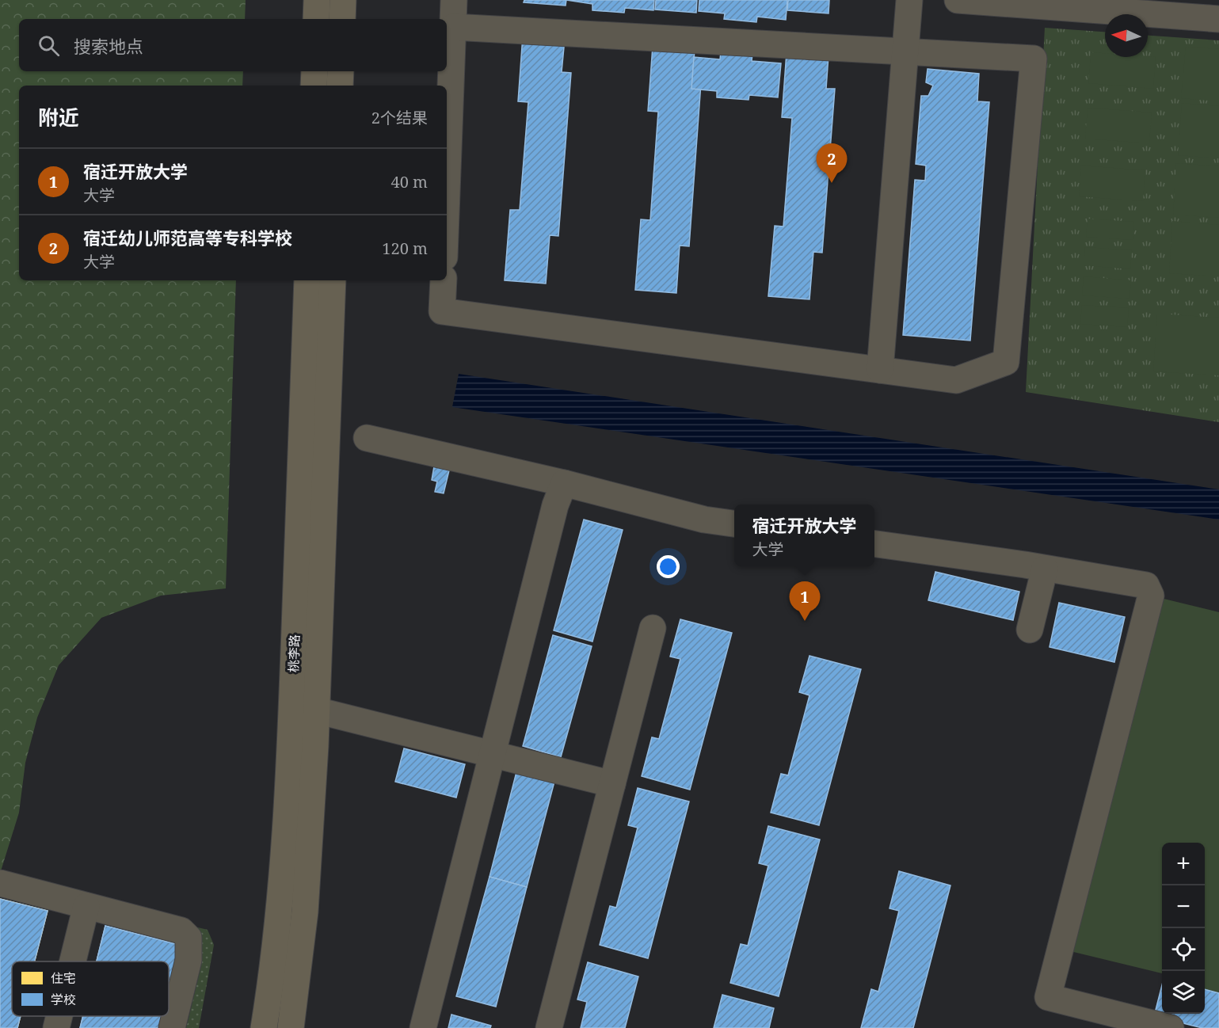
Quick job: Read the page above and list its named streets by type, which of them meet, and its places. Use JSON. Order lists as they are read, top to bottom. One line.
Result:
{"streets":{"main road":["桃李路"]},"legend":["住宅","学校"],"north":"left","page":{"search":"搜索地点","heading":["附近","2个结果"],"pins":["2","1"],"list":[{"mark":"1","name":"宿迁开放大学","note":"大学","value":"40 m"},{"mark":"2","name":"宿迁幼儿师范高等专科学校","note":"大学","value":"120 m"}],"popup":["宿迁开放大学","大学"],"map_buttons":["+","−"]}}
